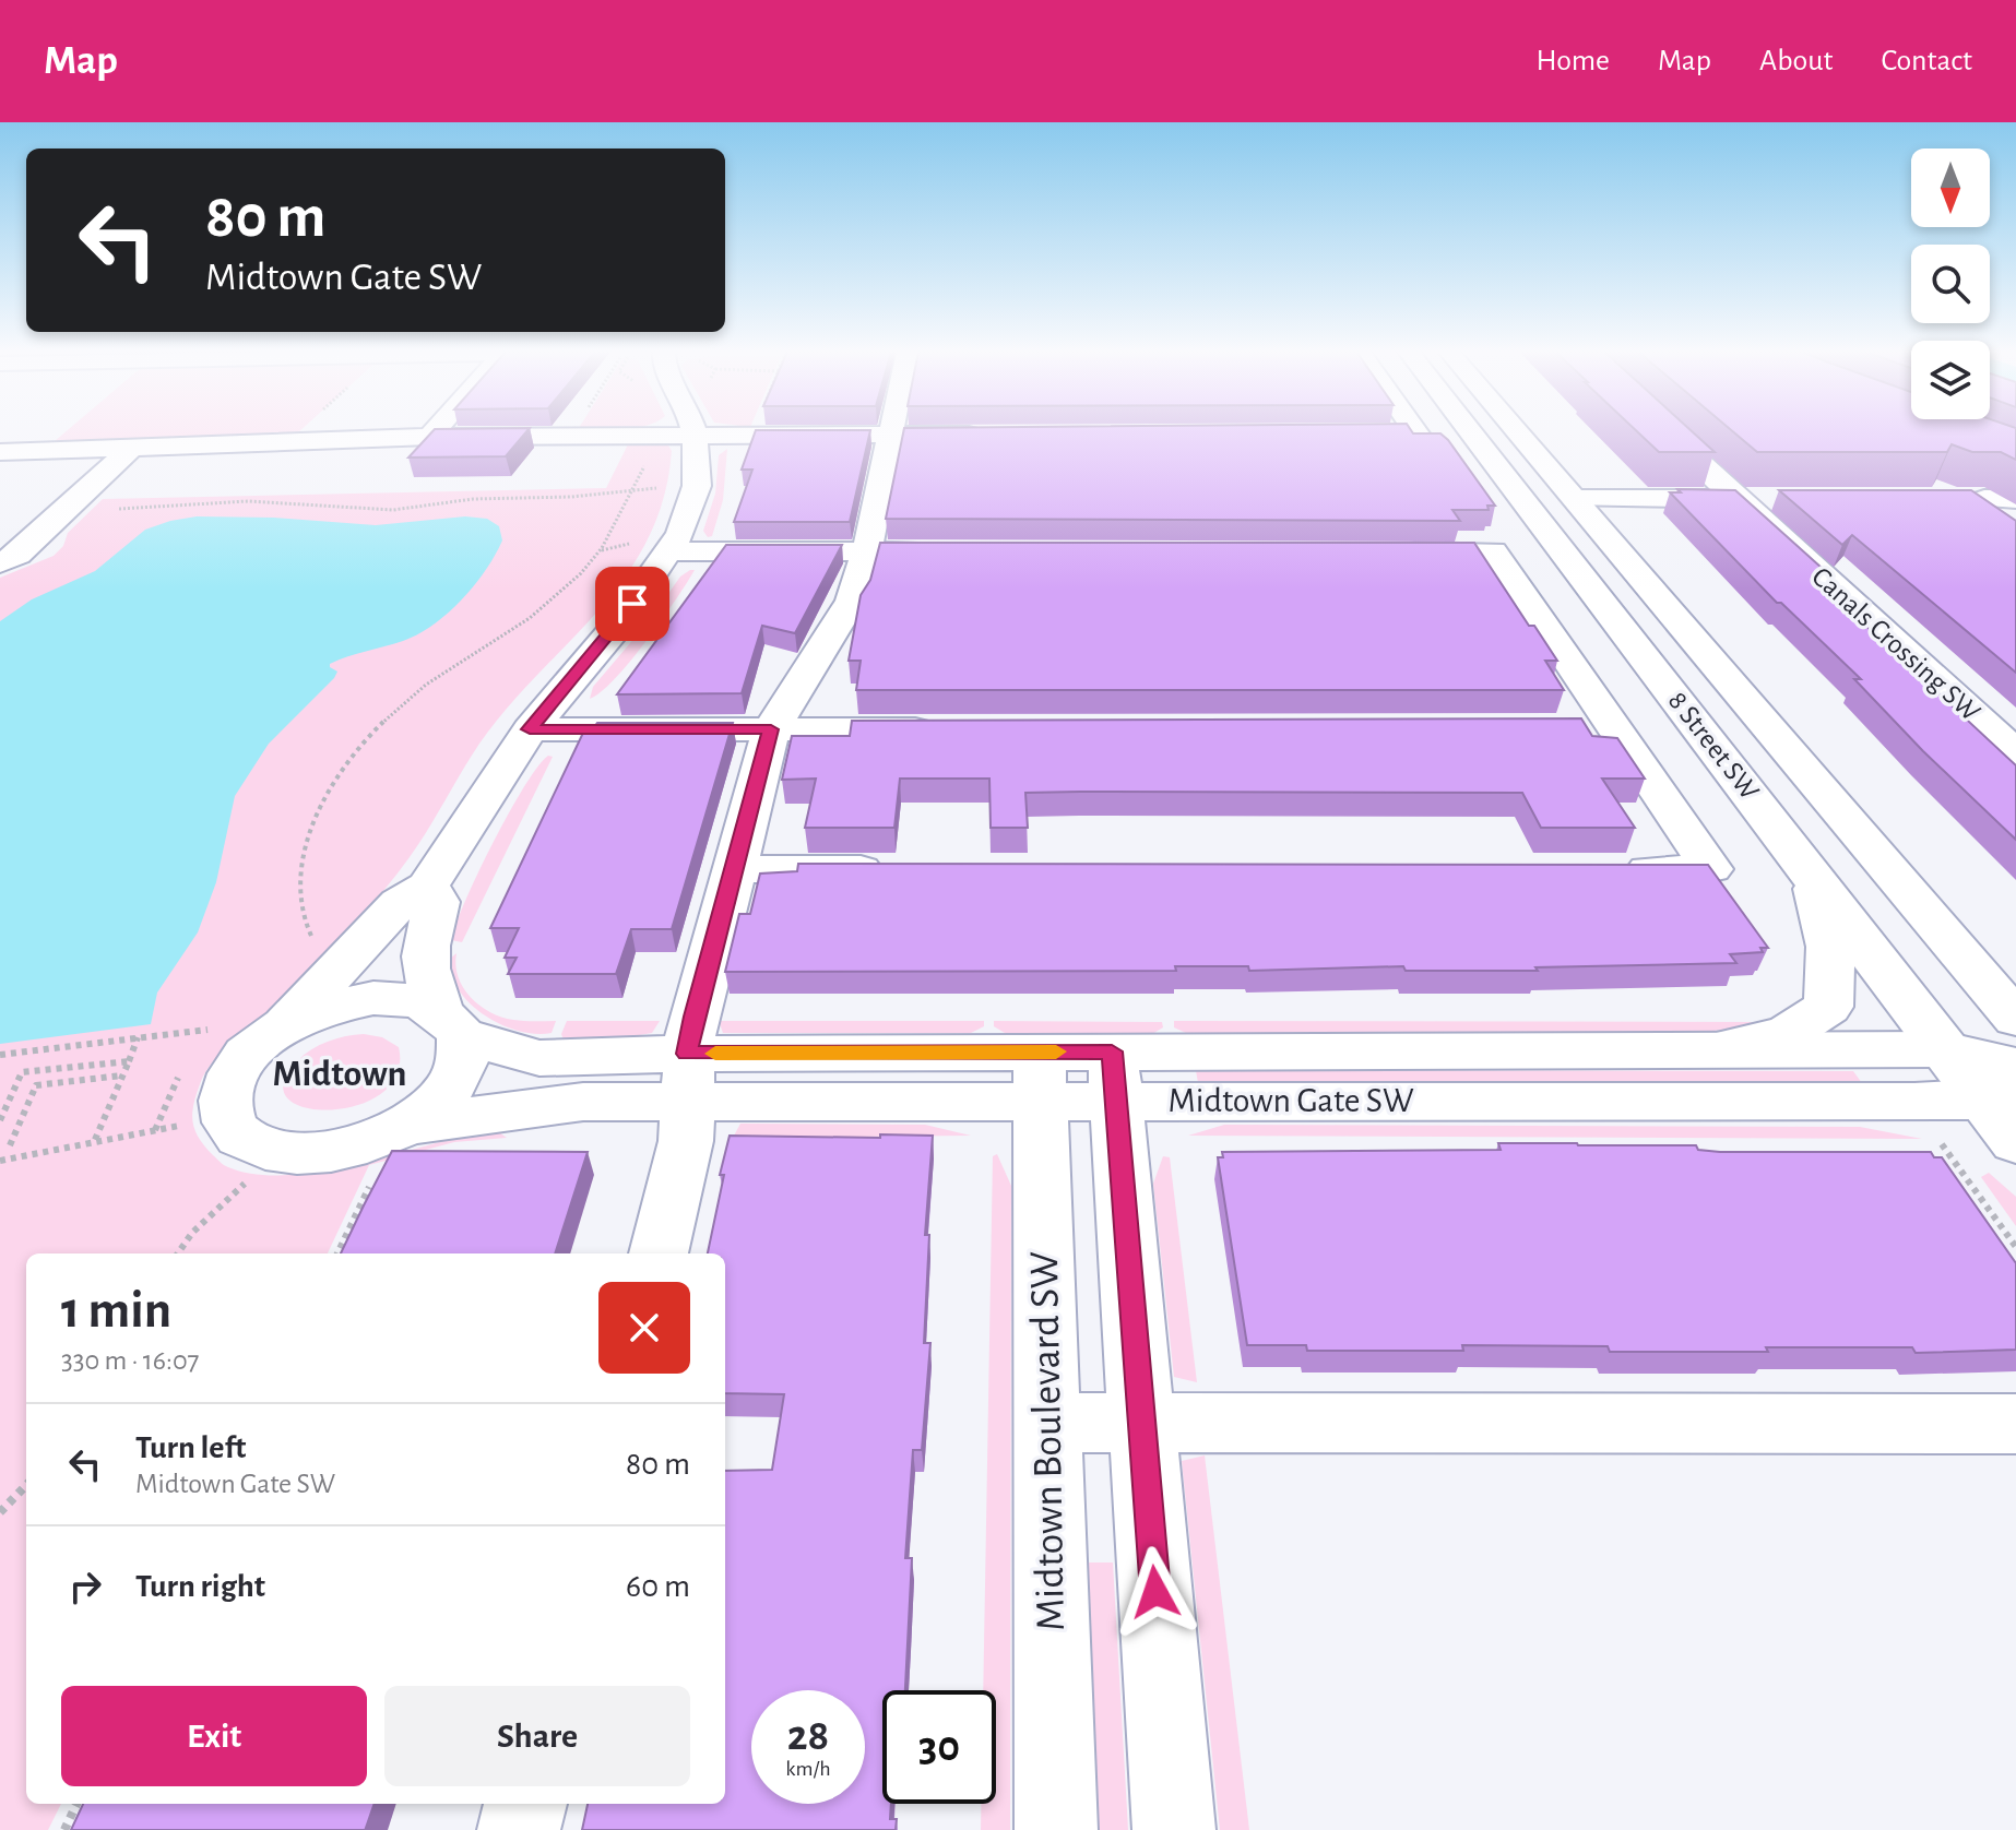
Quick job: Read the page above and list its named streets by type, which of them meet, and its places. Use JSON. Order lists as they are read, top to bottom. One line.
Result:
{"streets":{"street":["Canals Crossing SW","8 Street SW","Midtown Gate SW","Midtown Boulevard SW"]},"crossings":[["8 Street SW","Midtown Gate SW"],["Midtown Gate SW","Midtown Boulevard SW"]],"districts":["Midtown"],"north":"bottom","page":{"header":"Map","nav":["Home","Map","About","Contact"],"turn":["80 m","Midtown Gate SW"],"heading":["1 min","330 m · 16:07"],"list":[{"name":"Turn left","note":"Midtown Gate SW","value":"80 m"},{"name":"Turn right","value":"60 m"}],"buttons":["Exit","Share"],"speed":"28 km/h","limit":"30"}}
